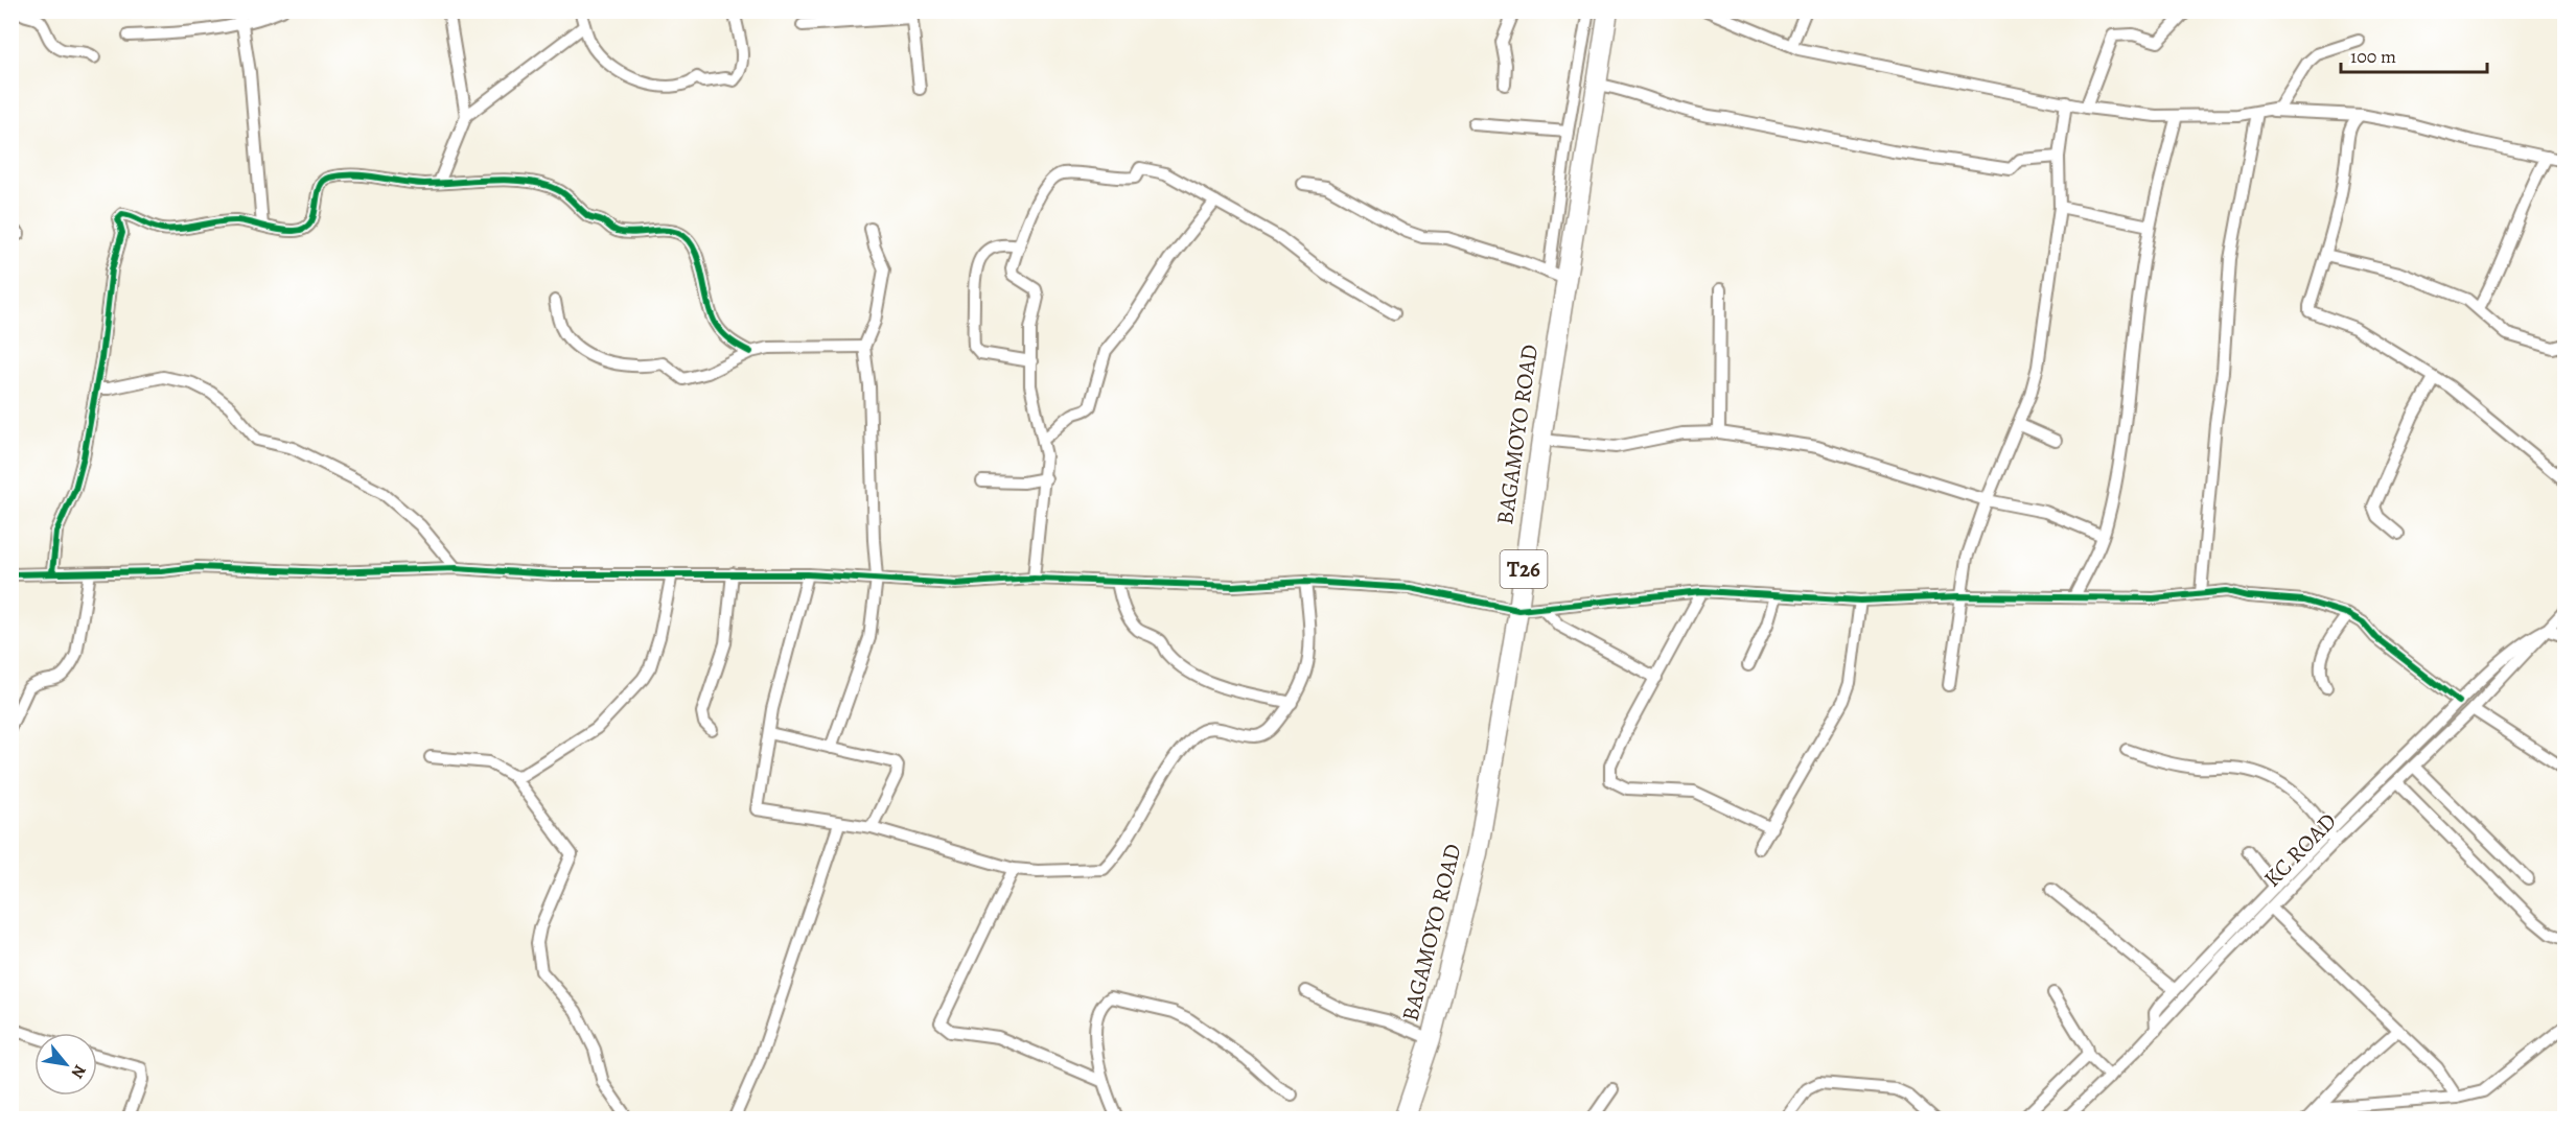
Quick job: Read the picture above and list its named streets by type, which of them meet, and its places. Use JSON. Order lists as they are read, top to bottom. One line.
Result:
{"streets":{"highway":["BAGAMOYO ROAD","T26"],"street":["KC ROAD"]},"scale_bar":"100 m","north":"bottom right"}
